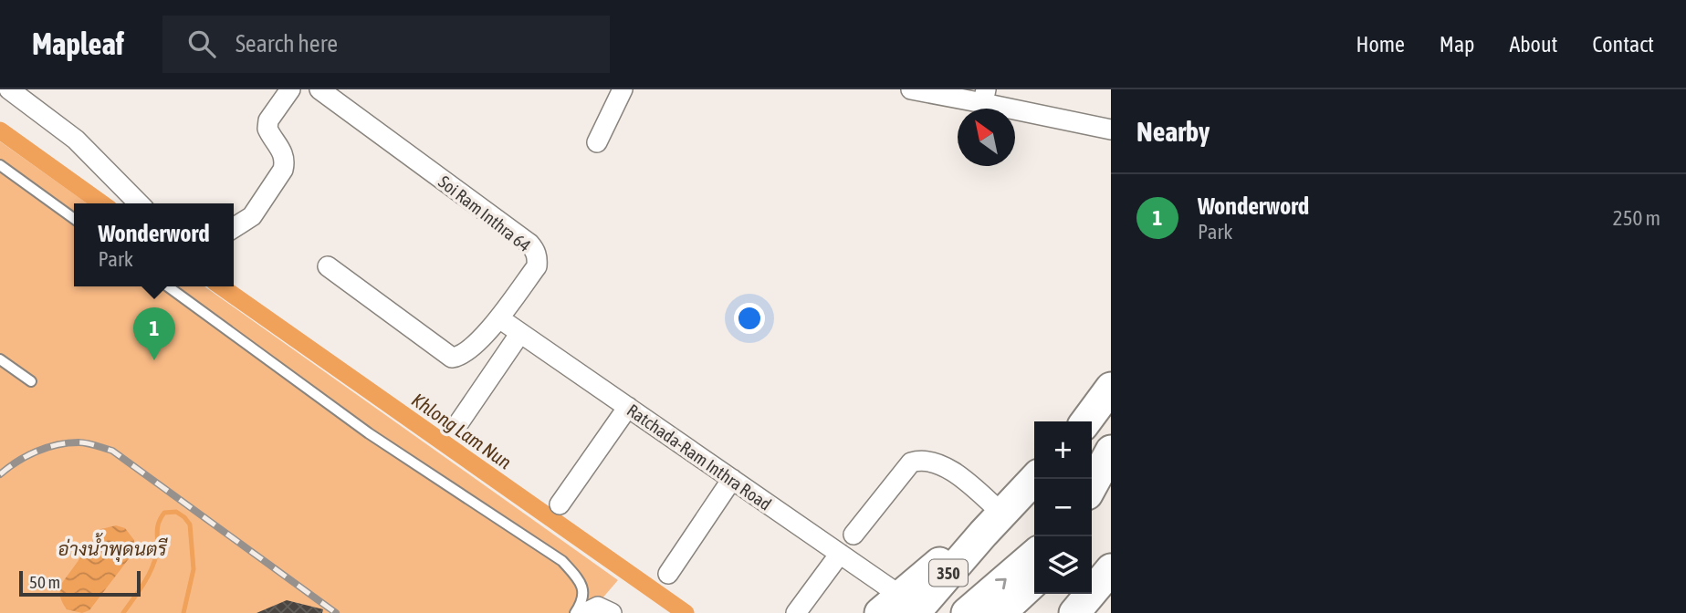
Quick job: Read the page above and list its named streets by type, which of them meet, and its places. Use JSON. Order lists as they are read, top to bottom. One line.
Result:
{"streets":{"main road":["350"],"street":["Soi Ram Inthra 64","Ratchada-Ram Inthra Road"]},"crossings":[["Soi Ram Inthra 64","Ratchada-Ram Inthra Road"]],"water":["Khlong Lam Nun","อ่างน้ำพุดนตรี"],"scale_bar":"50 m","north":"top left","page":{"header":"Mapleaf","search":"Search here","nav":["Home","Map","About","Contact"],"heading":"Nearby","list":[{"mark":"1","name":"Wonderword","note":"Park","value":"250 m"}],"popup":["Wonderword","Park"],"pins":"1","map_buttons":["+","−"],"scale":"50 m"}}
